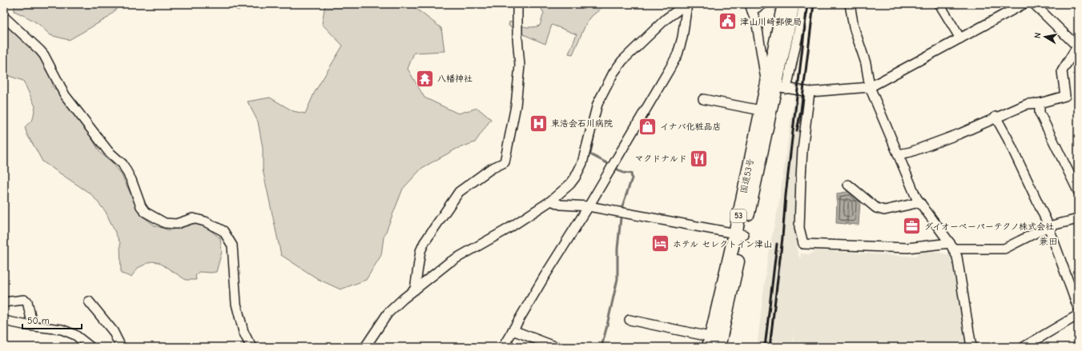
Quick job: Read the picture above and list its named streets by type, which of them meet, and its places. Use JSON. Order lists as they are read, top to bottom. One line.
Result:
{"streets":{"highway":["国道53号","53"]},"districts":["兼田"],"places":{"public building":["津山川崎郵便局"],"temple":["八幡神社"],"hospital":["東浩会石川病院"],"shop":["イナバ化粧品店"],"restaurant":["マクドナルド"],"office":["ダイオーペーパーテクノ株式会社"],"hotel":["ホテル セレクトイン津山"]},"scale_bar":"50 m","north":"left"}
